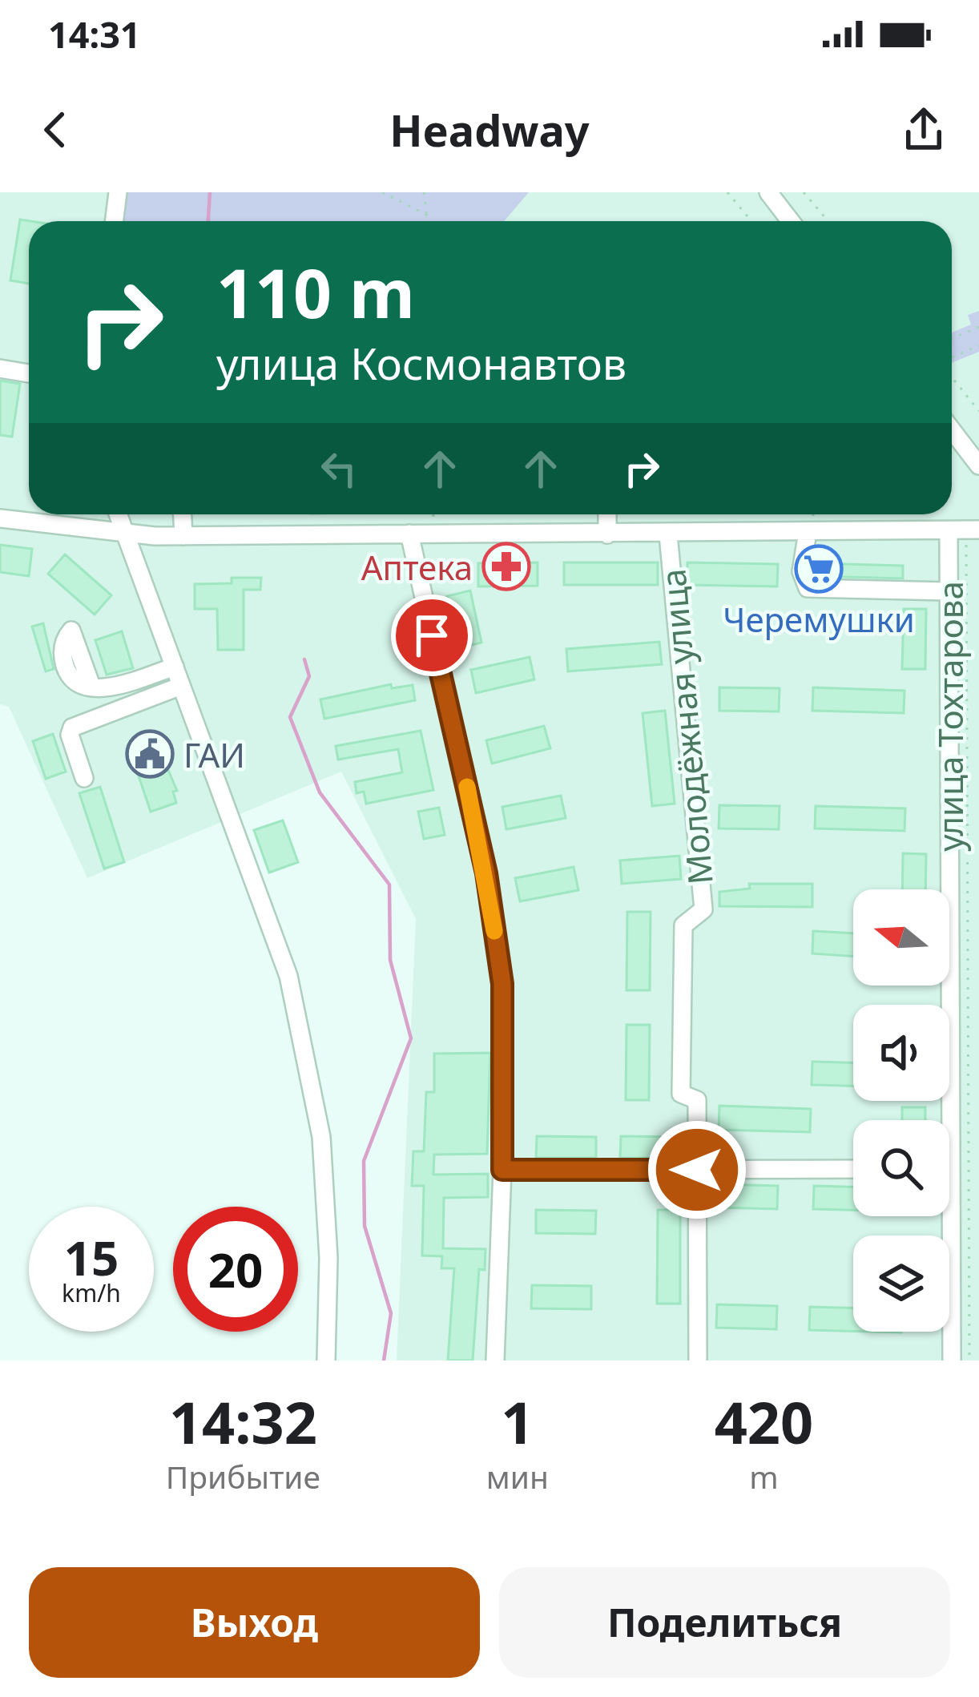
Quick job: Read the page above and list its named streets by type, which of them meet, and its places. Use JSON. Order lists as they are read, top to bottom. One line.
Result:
{"streets":{"street":["улица Тохтарова","Молодёжная улица"]},"places":{"pharmacy":["Аптека"],"supermarket":["Черемушки"],"public building":["ГАИ"]},"north":"left","page":{"status":"14:31","header":"Headway","turn":["110 m","улица Космонавтов"],"speed":"15 km/h","limit":"20","eta":["14:32","Прибытие","1","мин","420","m"],"buttons":["Выход","Поделиться"]}}
